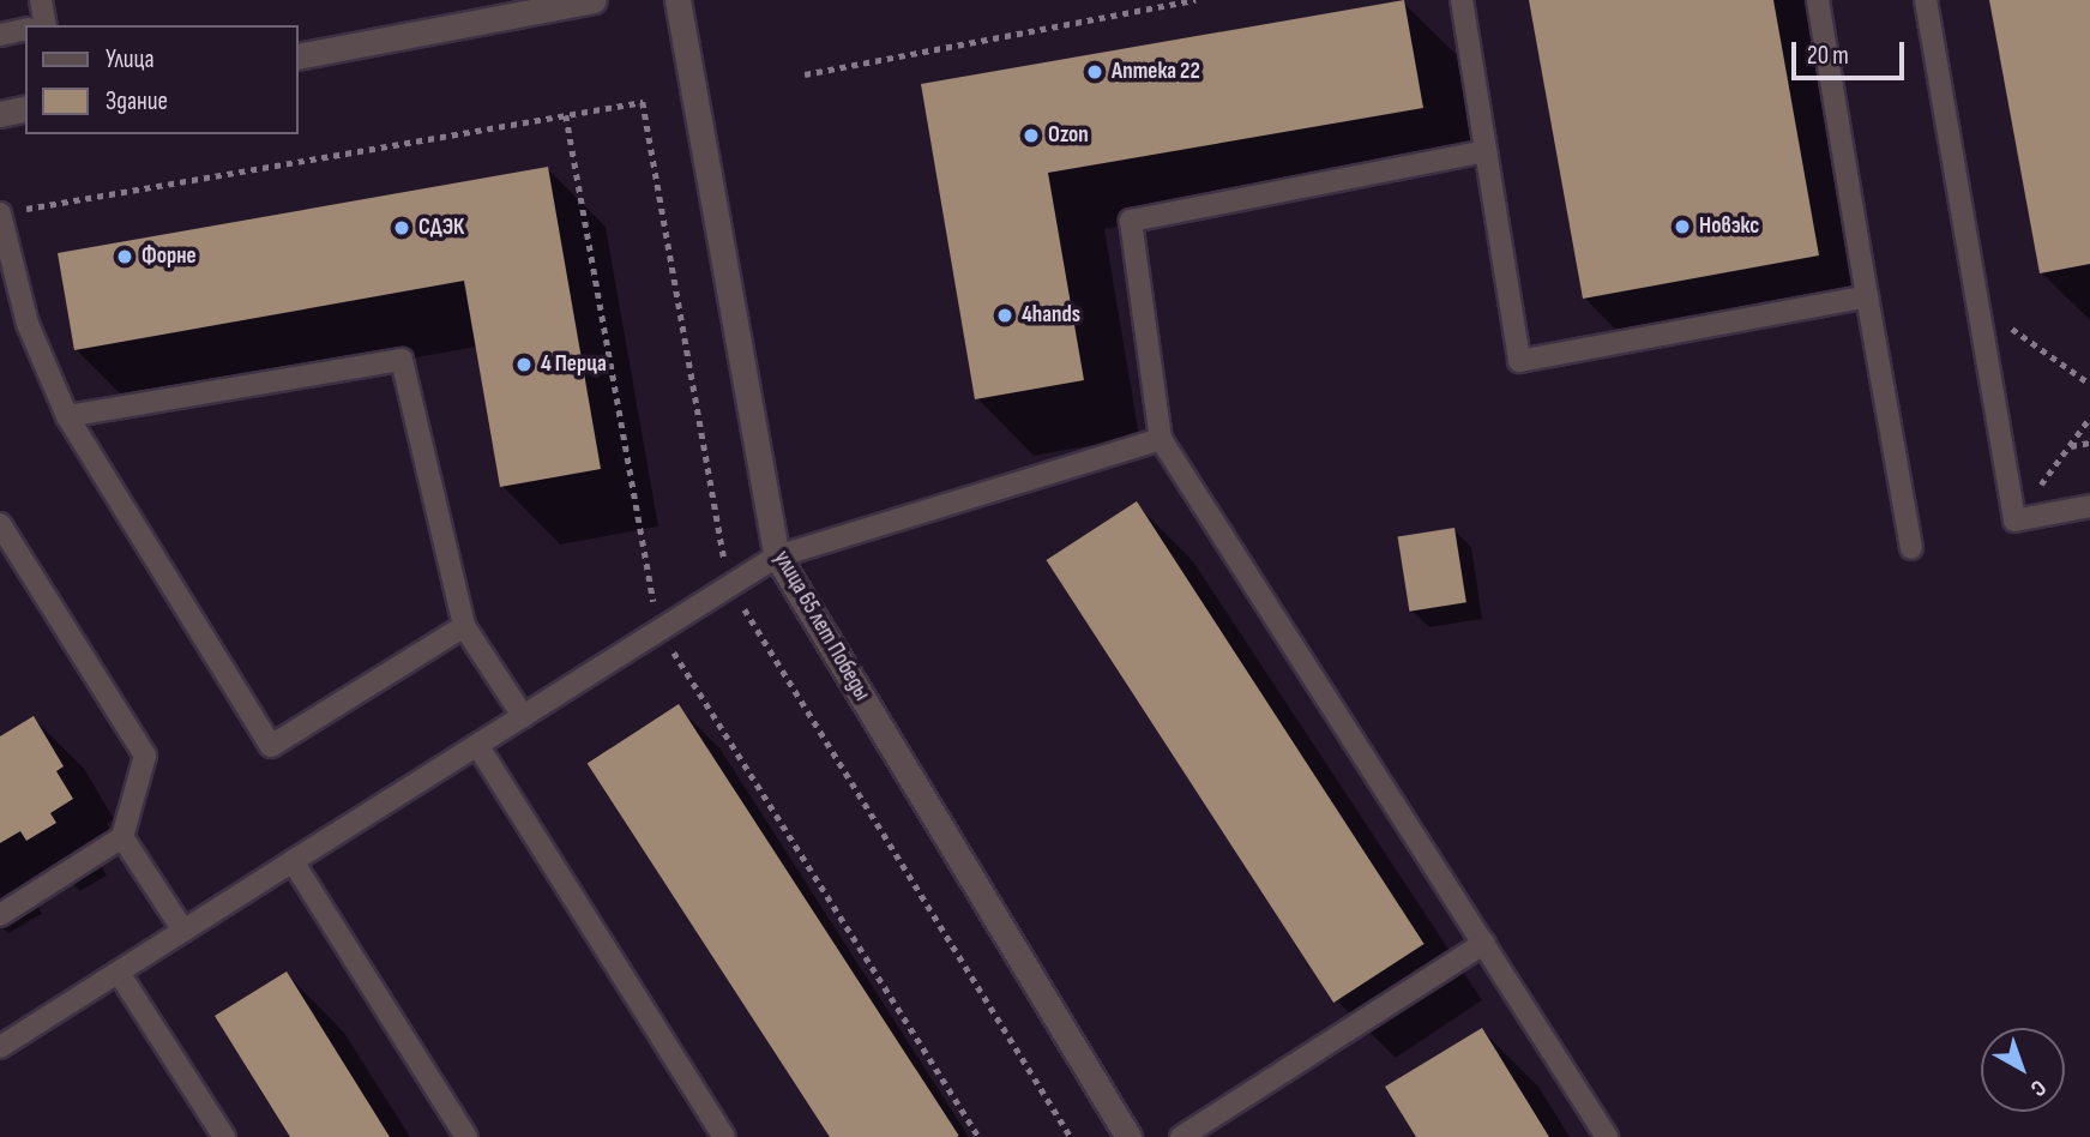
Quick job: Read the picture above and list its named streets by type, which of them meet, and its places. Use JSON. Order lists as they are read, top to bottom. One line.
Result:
{"streets":{"street":["улица 65 лет Победы"]},"places":["Аптека 22","Ozon","Новэкс","СДЭК","Форне","4hands","4 Перца"],"legend":["Улица","Здание"],"scale_bar":"20 m","north":"bottom right"}
